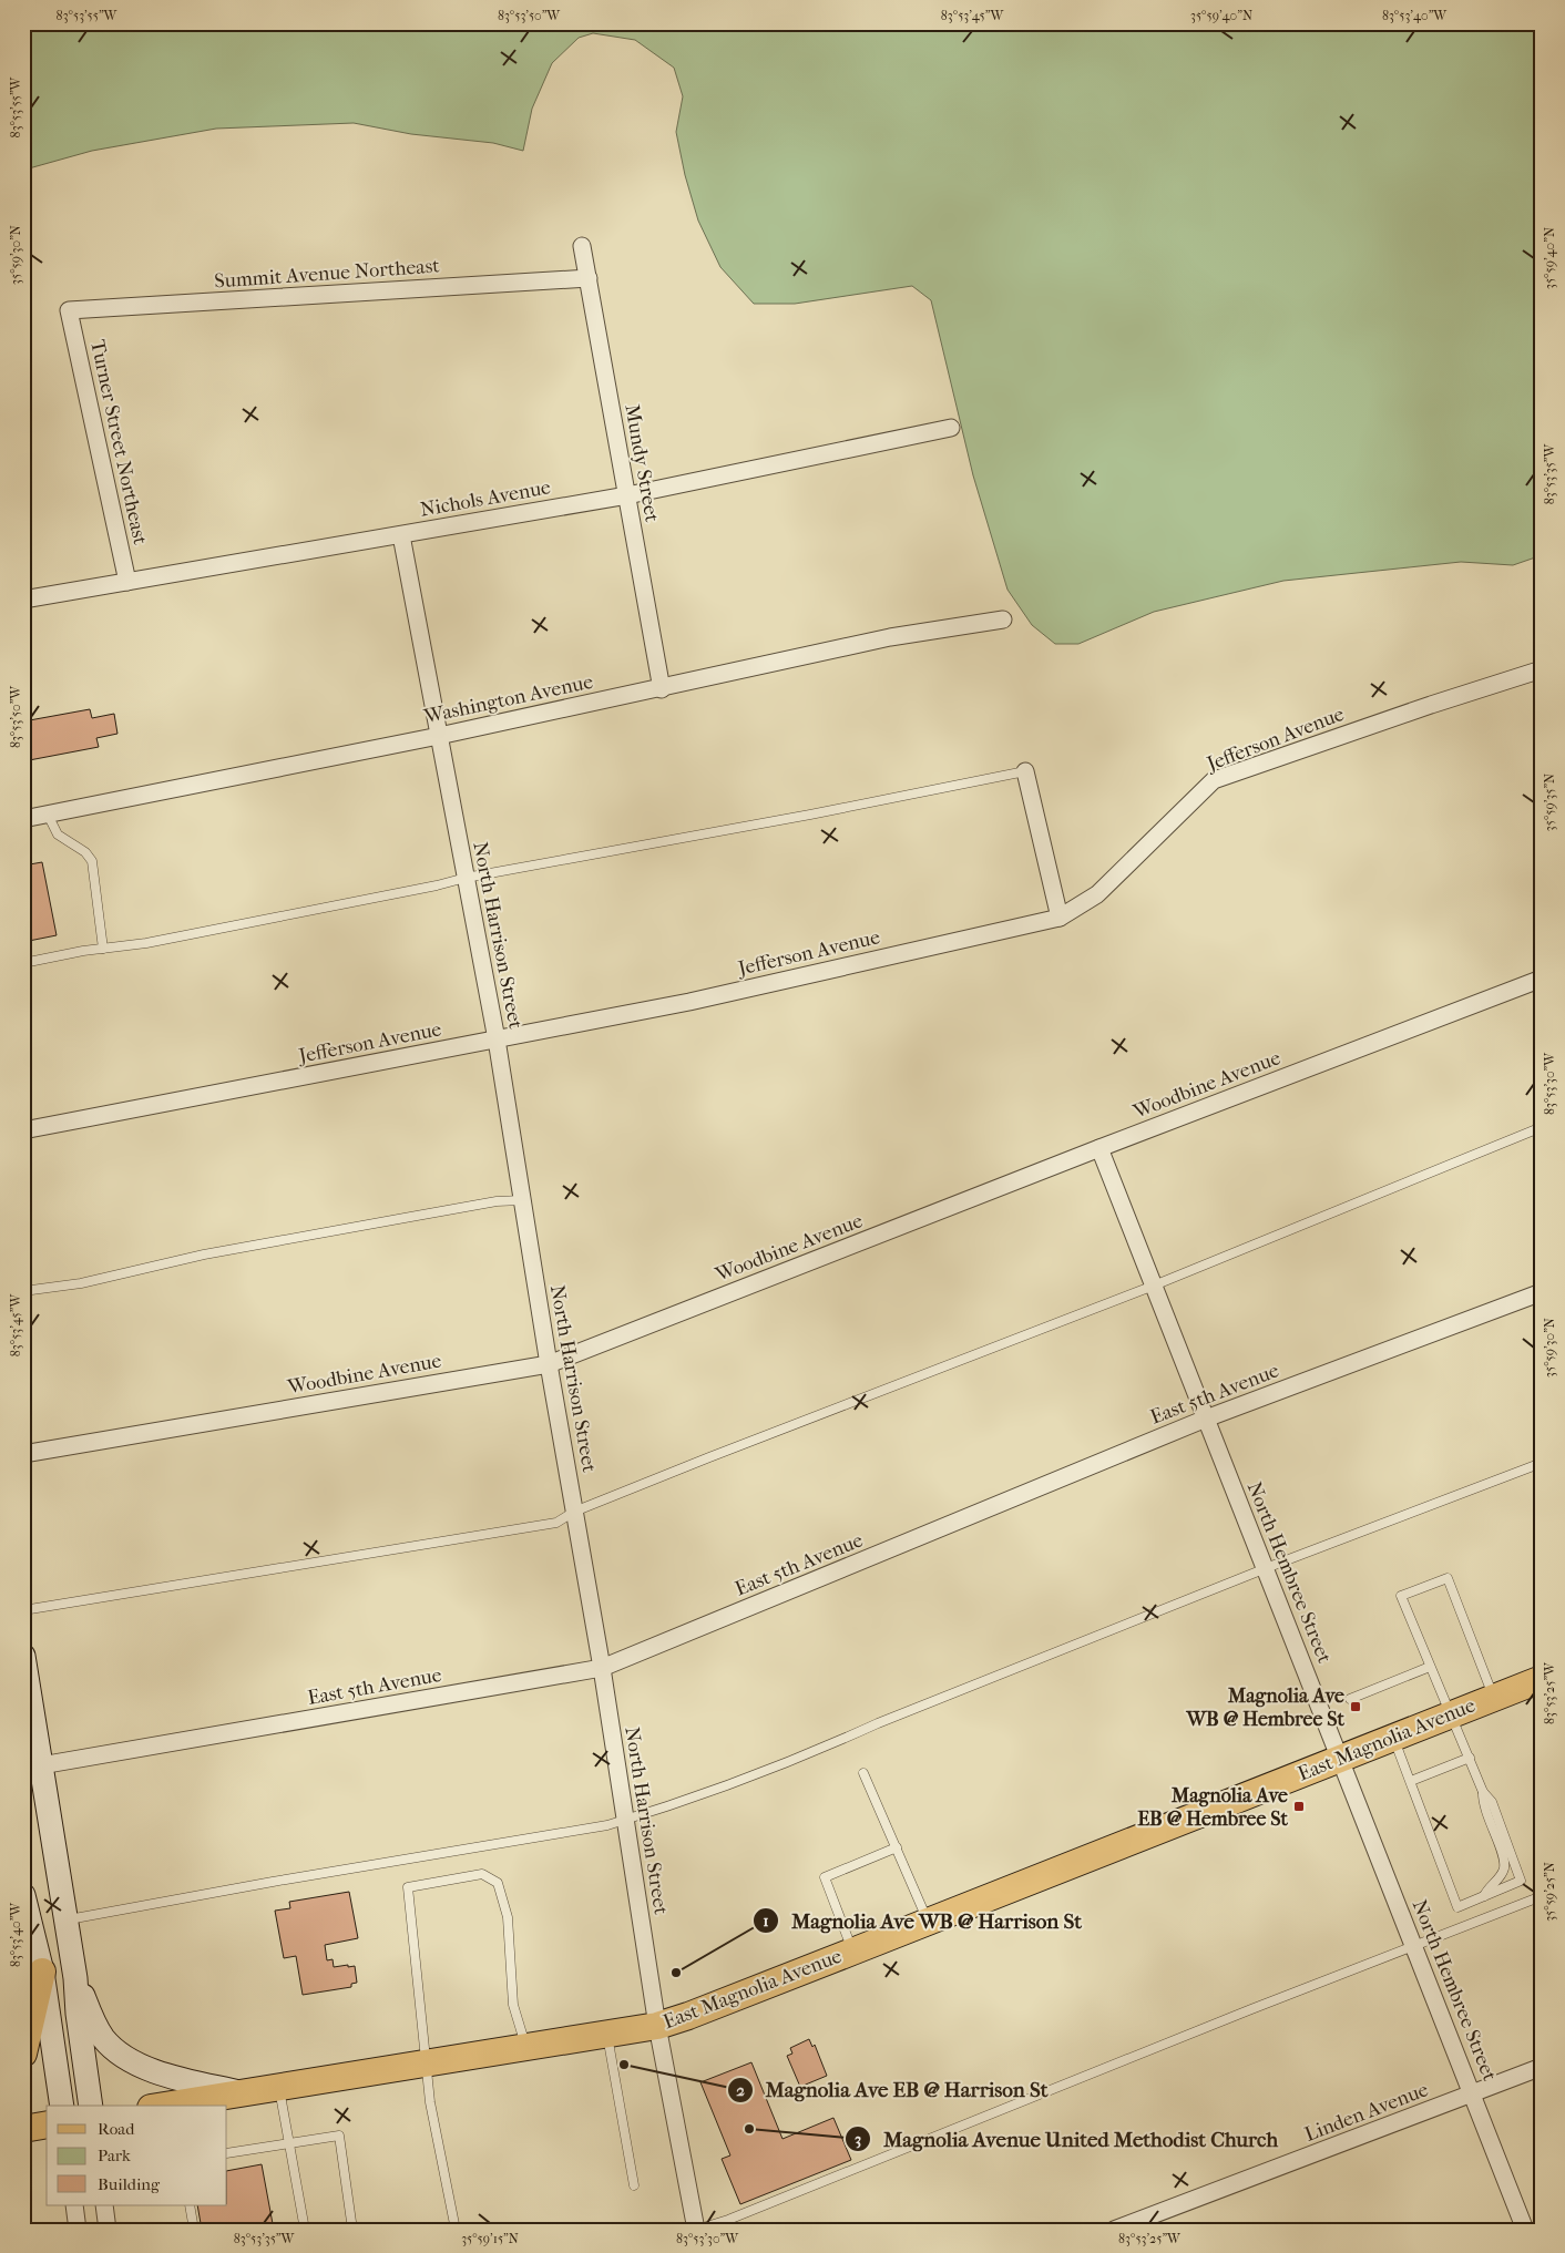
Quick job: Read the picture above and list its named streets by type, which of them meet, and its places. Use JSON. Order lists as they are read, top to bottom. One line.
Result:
{"streets":{"main road":["East Magnolia Avenue"],"street":["Summit Avenue Northeast","Turner Street Northeast","Mundy Street","Nichols Avenue","Washington Avenue","Jefferson Avenue","North Harrison Street","Woodbine Avenue","East 5th Avenue","North Hembree Street","Linden Avenue"]},"crossings":[["Summit Avenue Northeast","Turner Street Northeast"],["Summit Avenue Northeast","Mundy Street"],["Turner Street Northeast","Nichols Avenue"],["Mundy Street","Nichols Avenue"],["Mundy Street","Washington Avenue"],["Nichols Avenue","North Harrison Street"],["Washington Avenue","North Harrison Street"],["Jefferson Avenue","North Harrison Street"],["North Harrison Street","Woodbine Avenue"],["North Harrison Street","East 5th Avenue"],["North Harrison Street","East Magnolia Avenue"],["Woodbine Avenue","North Hembree Street"],["East 5th Avenue","North Hembree Street"],["North Hembree Street","East Magnolia Avenue"],["North Hembree Street","Linden Avenue"]],"places":{"transit":["Magnolia Ave WB @ Hembree St","Magnolia Ave EB @ Hembree St"],"other":["Magnolia Ave WB @ Harrison St","Magnolia Ave EB @ Harrison St","Magnolia Avenue United Methodist Church"]},"legend":["Road","Park","Building"],"coordinates":["83°53'55\"W","83°53'50\"W","83°53'45\"W","35°59'40\"N","83°53'40\"W","35°59'30\"N","83°53'35\"W","35°59'35\"N","83°53'30\"W","83°53'25\"W","35°59'25\"N","35°59'15\"N"]}
